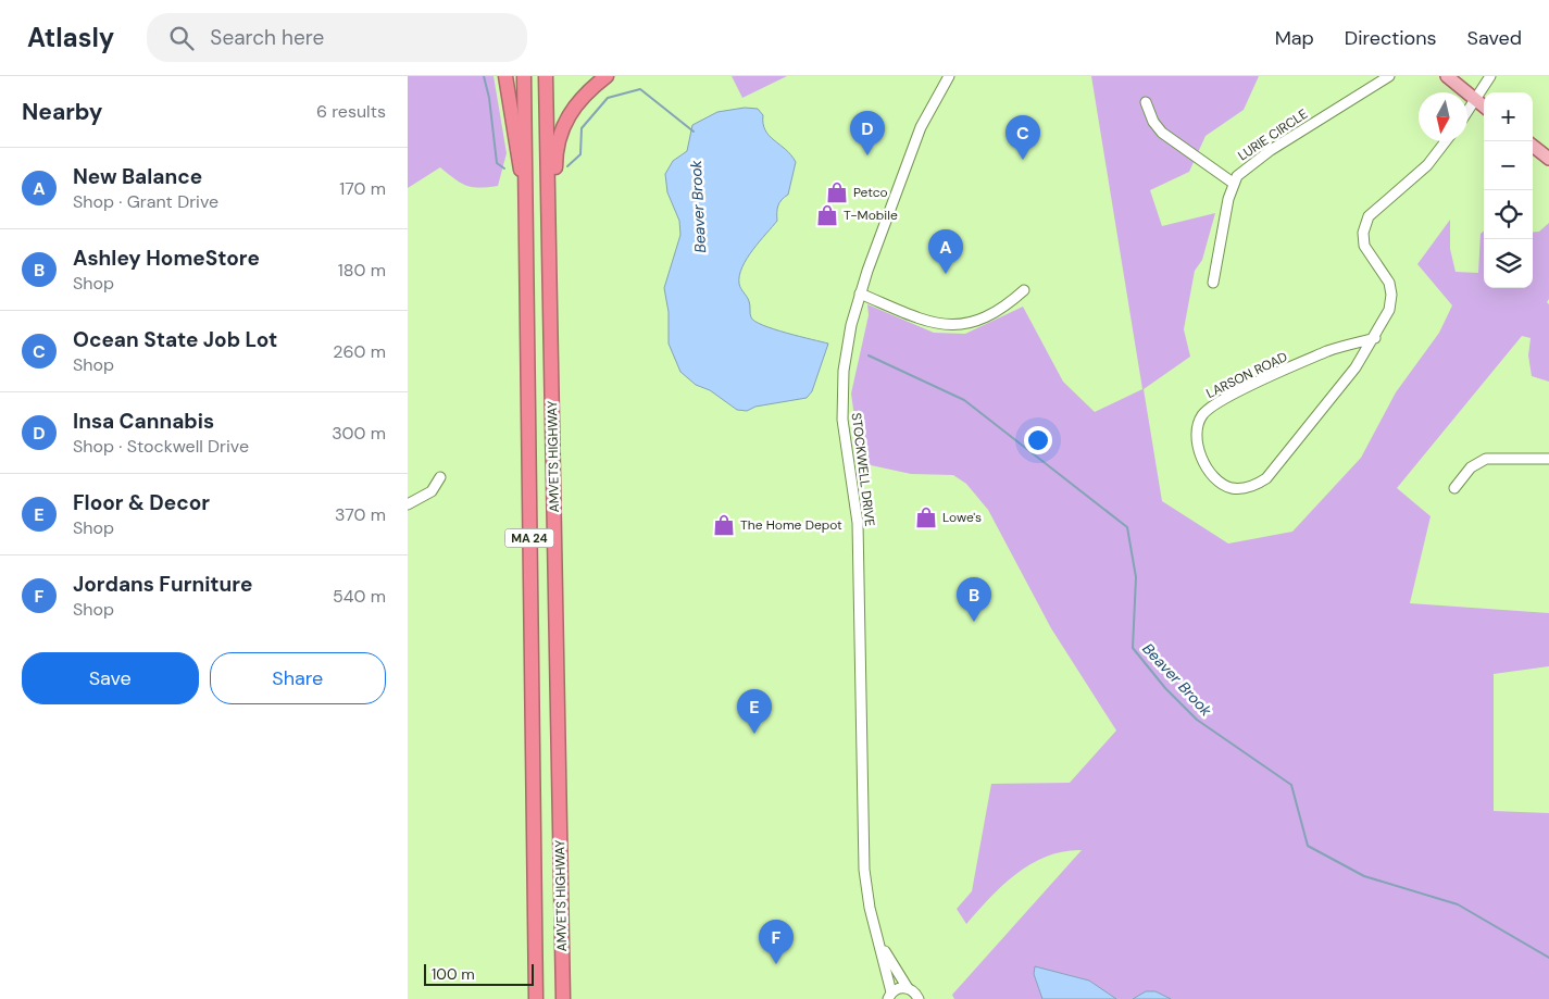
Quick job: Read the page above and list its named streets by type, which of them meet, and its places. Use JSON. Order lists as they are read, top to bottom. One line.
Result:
{"streets":{"highway":["AMVETS HIGHWAY","MA 24"],"street":["LURIE CIRCLE","LARSON ROAD","STOCKWELL DRIVE"]},"water":["Beaver Brook"],"places":{"shop":["Petco","T-Mobile","Lowe's","The Home Depot"]},"scale_bar":"100 m","north":"bottom","page":{"header":"Atlasly","search":"Search here","nav":["Map","Directions","Saved"],"heading":["Nearby","6 results"],"map_buttons":["+","−"],"pins":["D","C","A","B","E","F"],"list":[{"mark":"A","name":"New Balance","note":"Shop · Grant Drive","value":"170 m"},{"mark":"B","name":"Ashley HomeStore","note":"Shop","value":"180 m"},{"mark":"C","name":"Ocean State Job Lot","note":"Shop","value":"260 m"},{"mark":"D","name":"Insa Cannabis","note":"Shop · Stockwell Drive","value":"300 m"},{"mark":"E","name":"Floor & Decor","note":"Shop","value":"370 m"},{"mark":"F","name":"Jordans Furniture","note":"Shop","value":"540 m"}],"buttons":["Save","Share"],"scale":"100 m"}}
